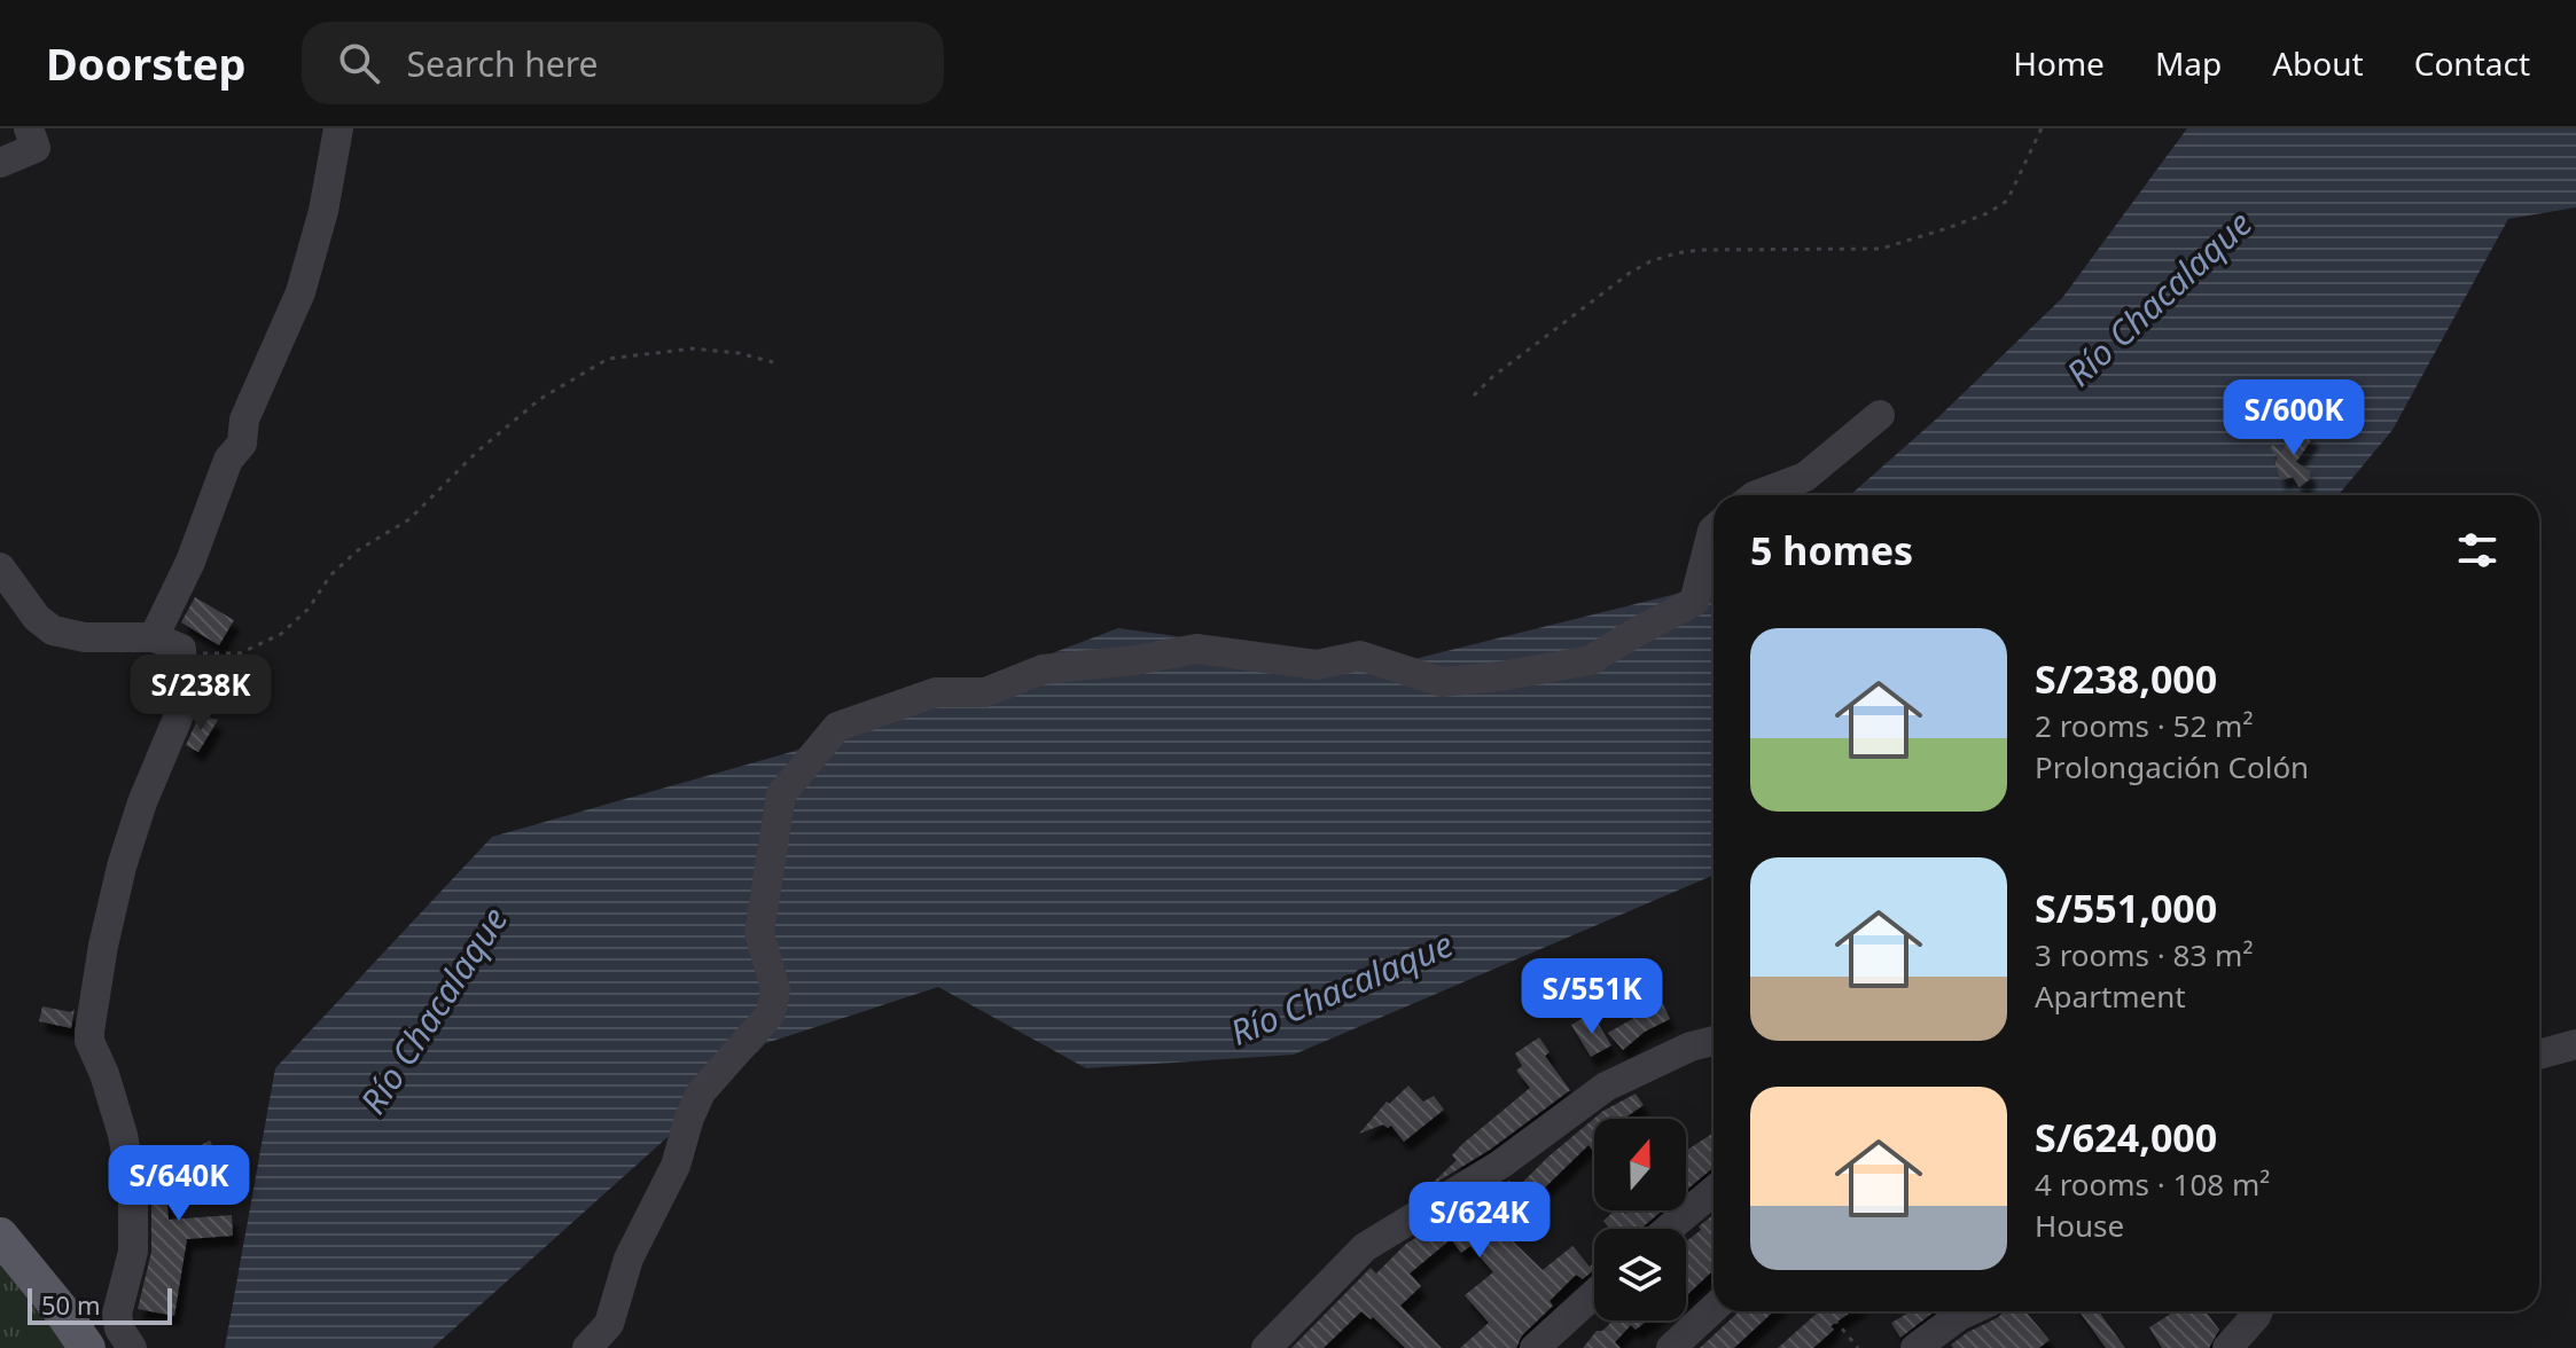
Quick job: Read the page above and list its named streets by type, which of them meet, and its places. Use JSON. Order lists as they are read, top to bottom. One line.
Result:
{"water":["Río Chacalaque"],"scale_bar":"50 m","north":"top","page":{"header":"Doorstep","search":"Search here","nav":["Home","Map","About","Contact"],"price":["S/600K","S/238K","S/551K","S/640K","S/624K"],"heading":"5 homes","list":[{"name":"S/238,000","note":"2 rooms · 52 m² · Prolongación Colón"},{"name":"S/551,000","note":"3 rooms · 83 m² · Apartment"},{"name":"S/624,000","note":"4 rooms · 108 m² · House"}],"scale":"50 m"}}
